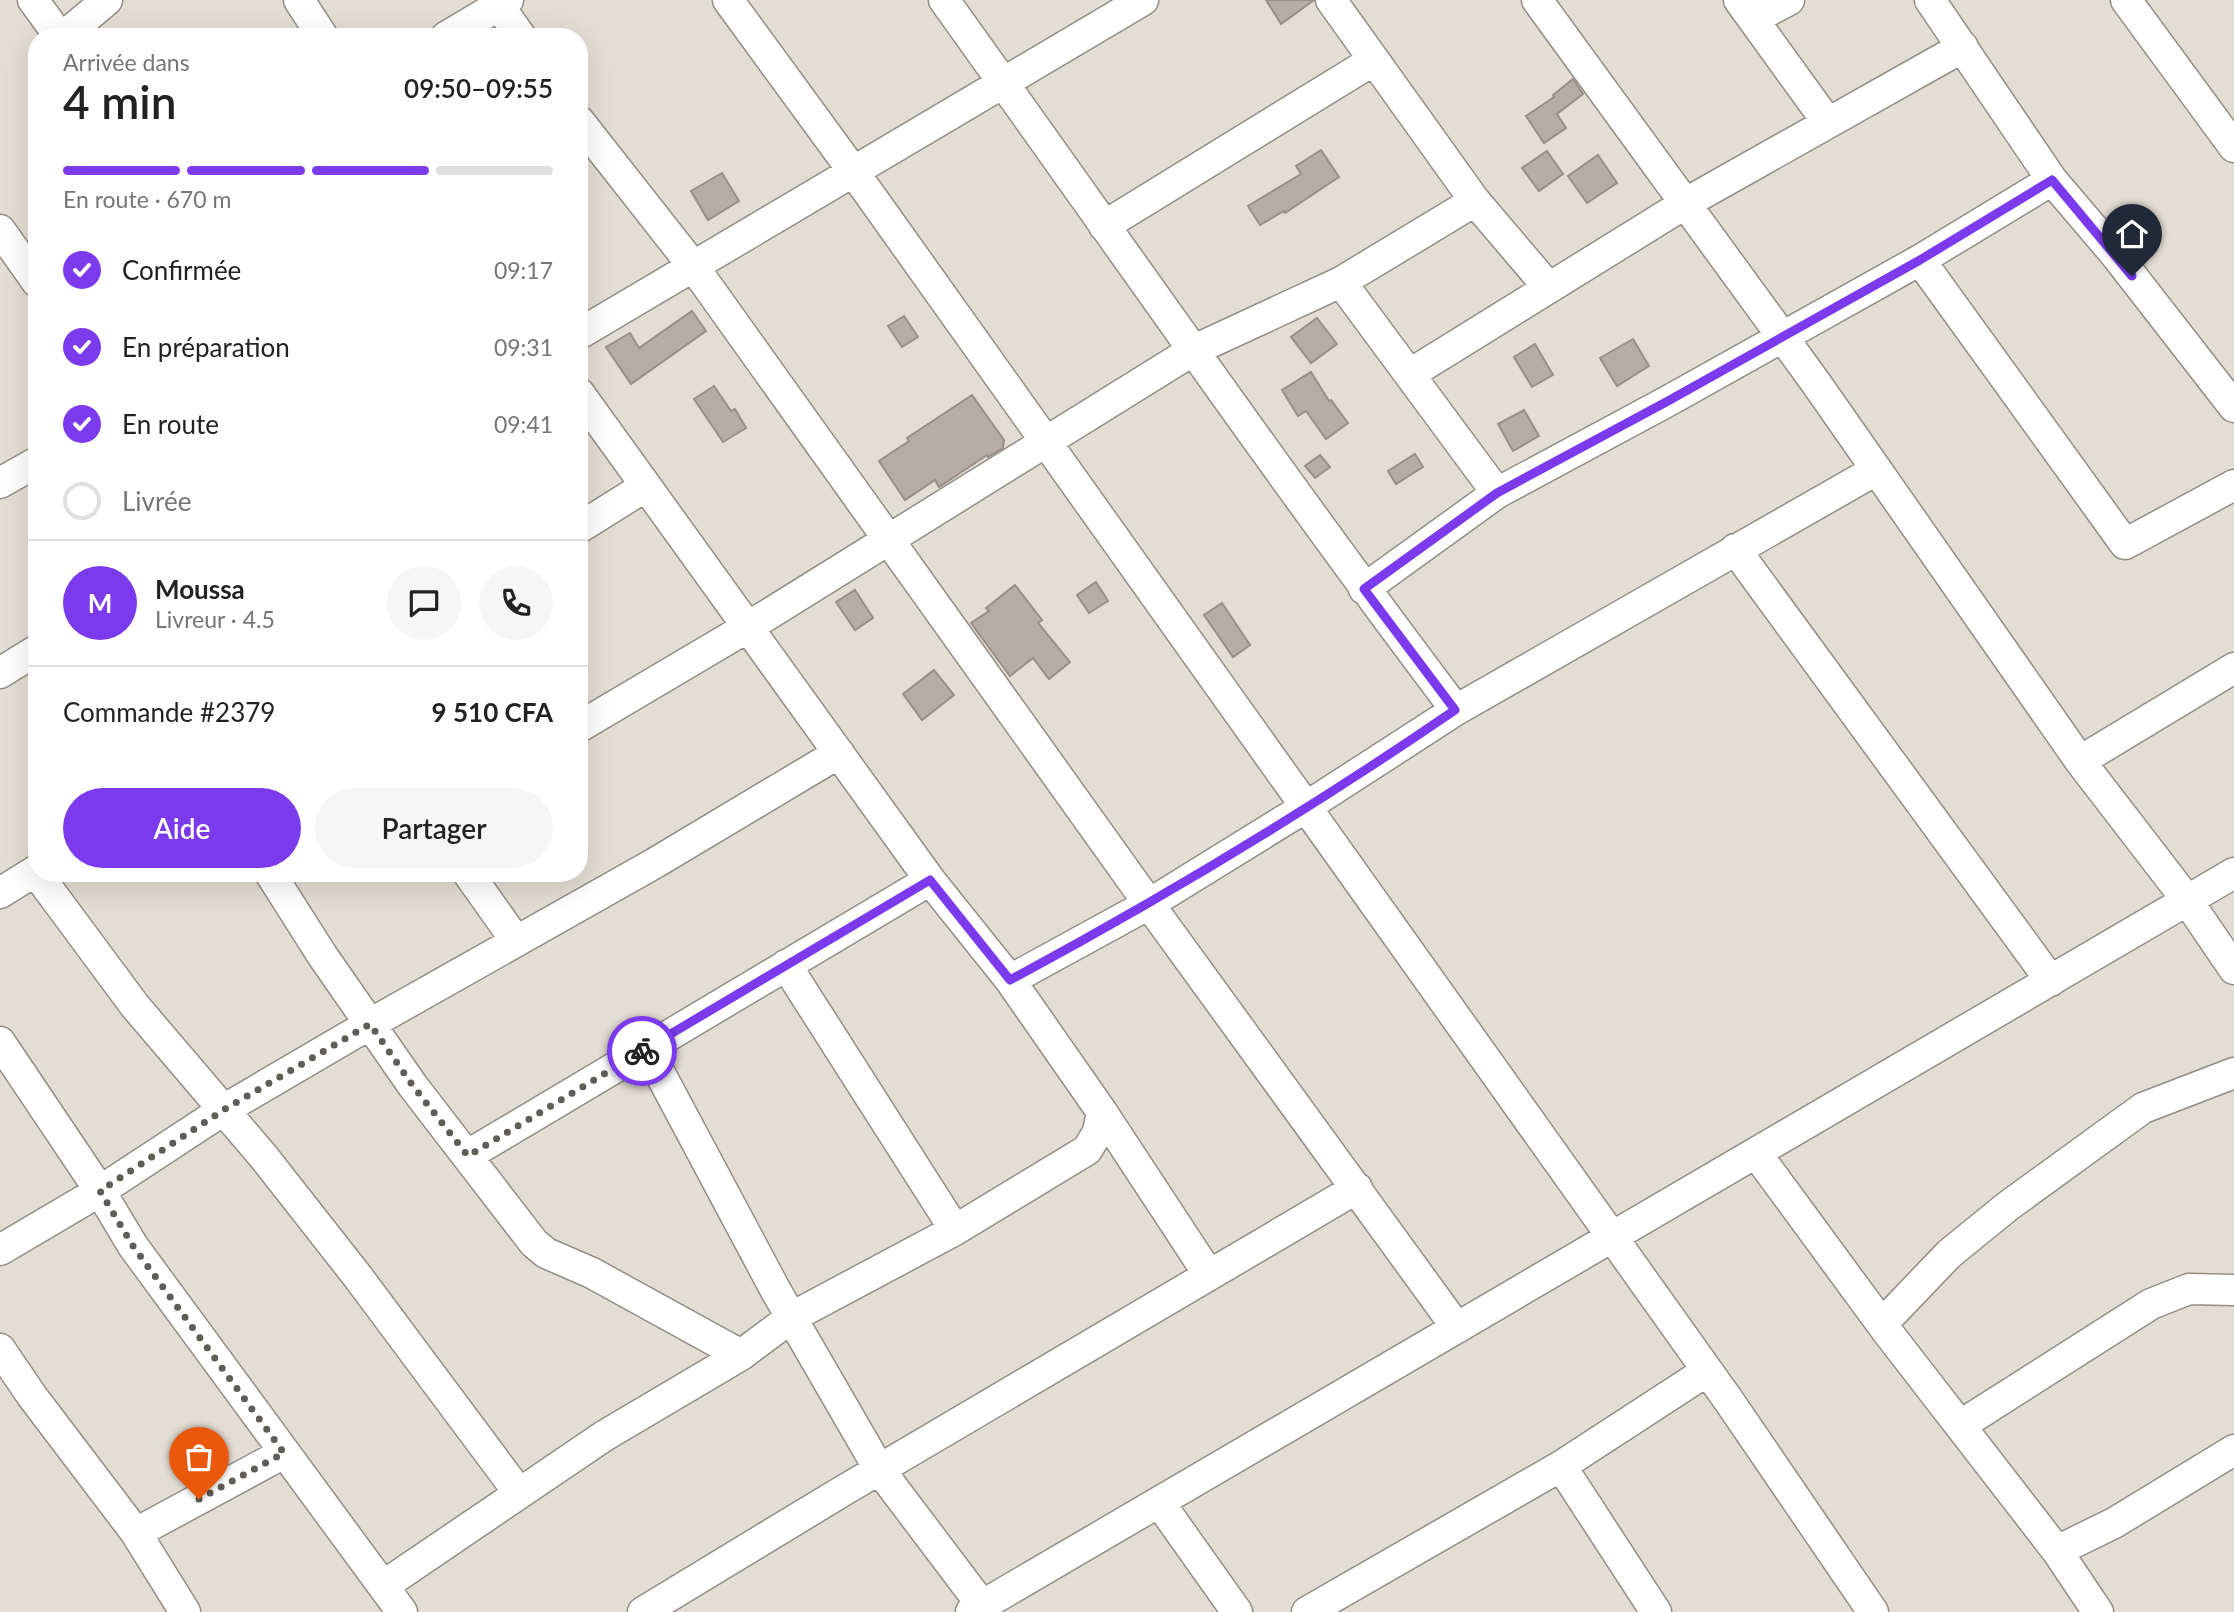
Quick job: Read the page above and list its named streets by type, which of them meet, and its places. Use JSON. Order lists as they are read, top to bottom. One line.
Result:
{"page":{"heading":["4 min","Arrivée dans","09:50–09:55"],"panel":["Moussa","Livreur · 4.5","Commande #2379","9 510 CFA"],"bar":"En route · 670 m","list":[["Confirmée","09:17"],["En préparation","09:31"],["En route","09:41"],"Livrée"],"round":"M","buttons":["Aide","Partager"]}}
